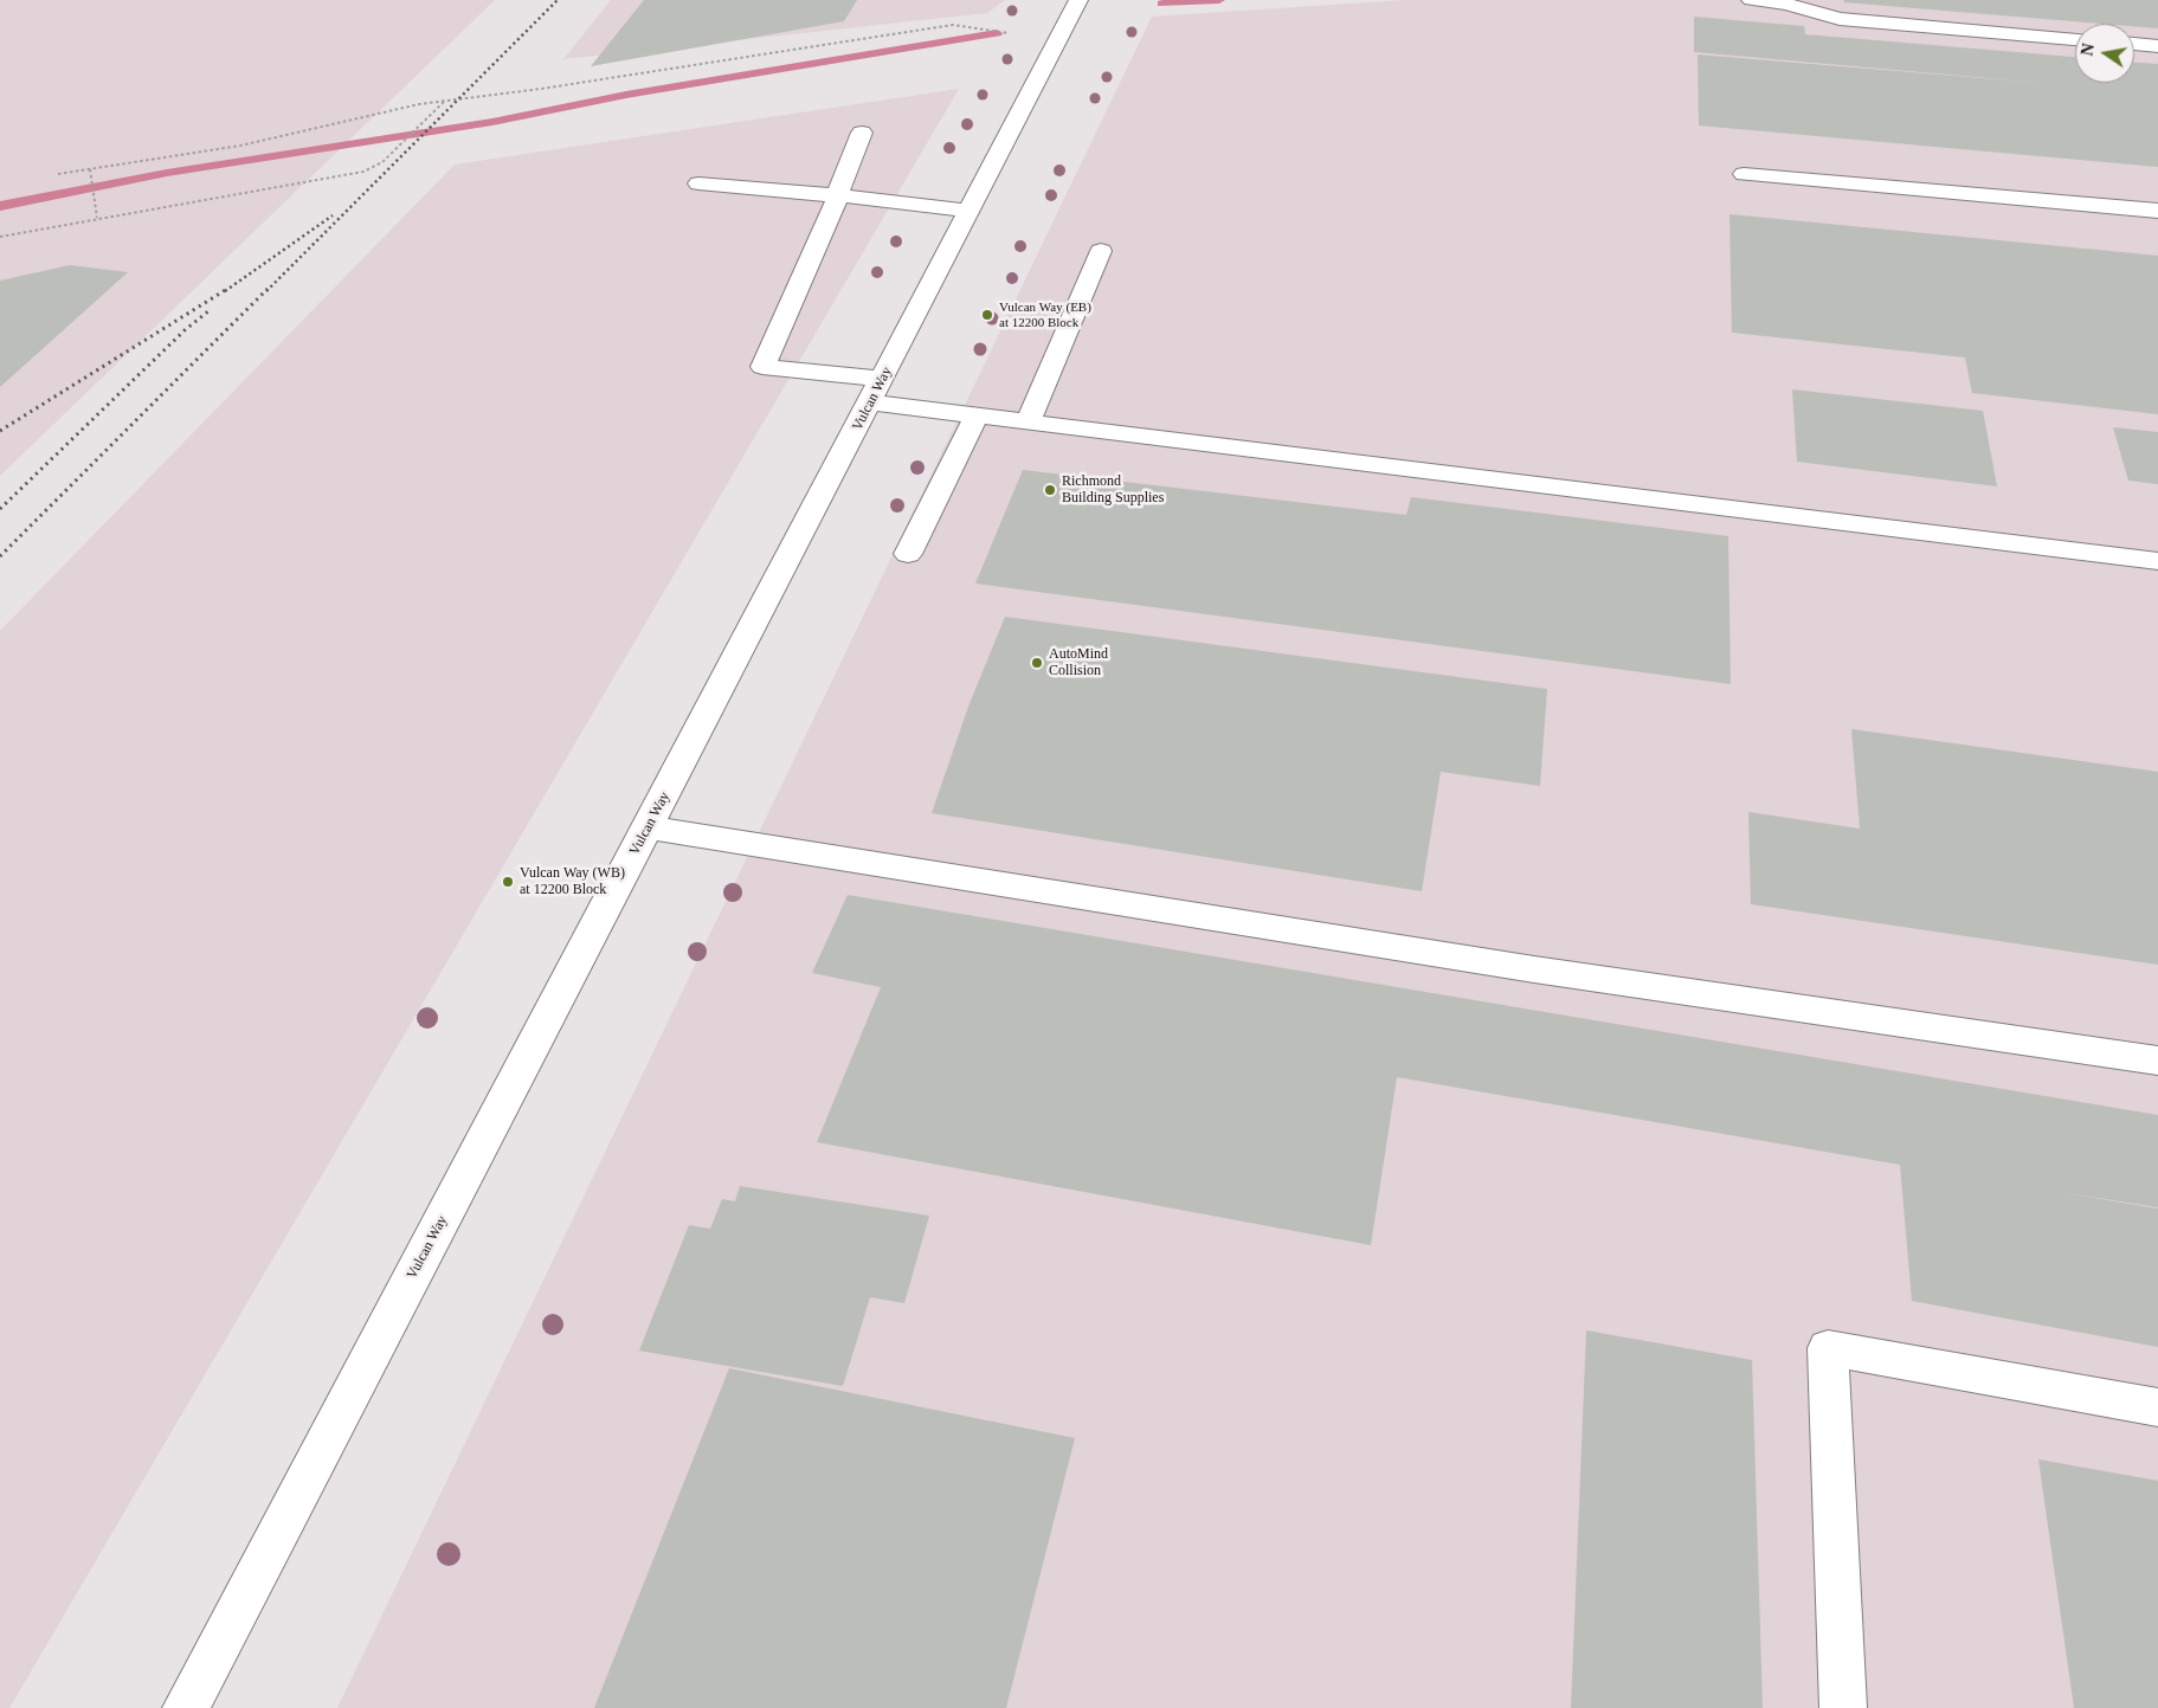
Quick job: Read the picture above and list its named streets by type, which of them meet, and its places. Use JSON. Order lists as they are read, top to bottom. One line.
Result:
{"streets":{"street":["Vulcan Way"]},"places":["Vulcan Way (EB) at 12200 Block","Richmond Building Supplies","AutoMind Collision","Vulcan Way (WB) at 12200 Block"],"north":"left"}
